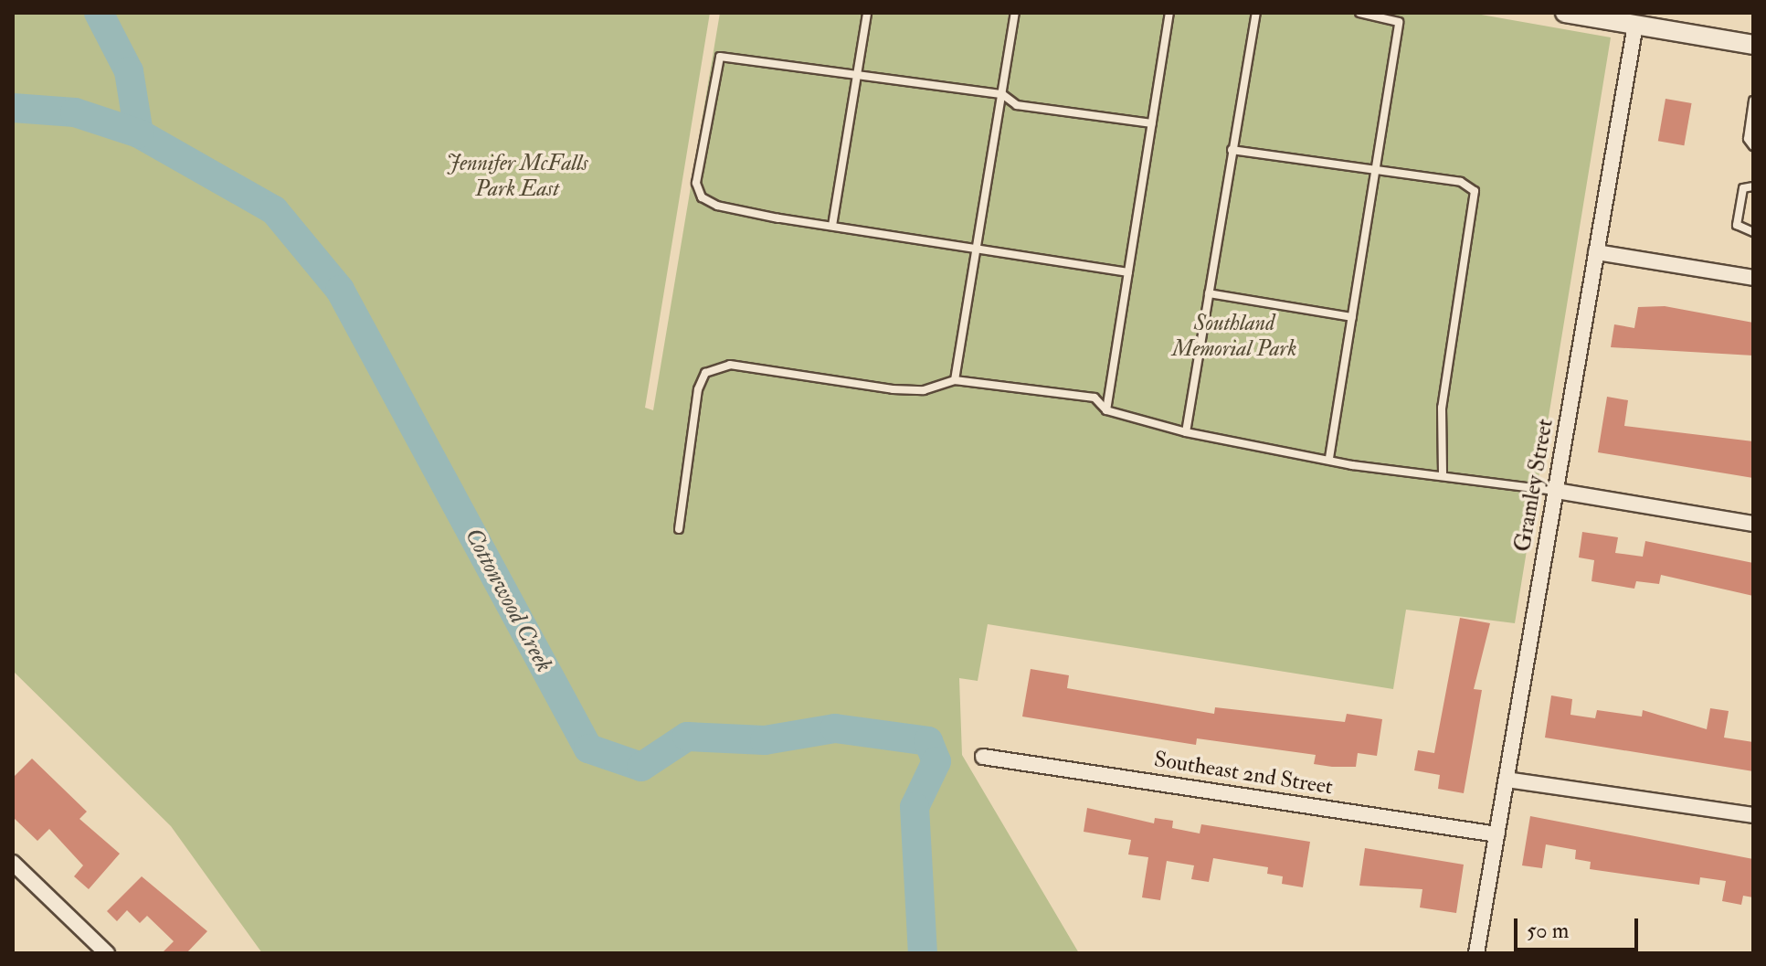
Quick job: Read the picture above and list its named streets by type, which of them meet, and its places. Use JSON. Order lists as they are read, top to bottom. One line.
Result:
{"streets":{"street":["Gramley Street","Southeast 2nd Street"]},"crossings":[["Gramley Street","Southeast 2nd Street"]],"water":["Cottonwood Creek"],"parks":["Jennifer McFalls Park East","Southland Memorial Park"],"scale_bar":"50 m"}
